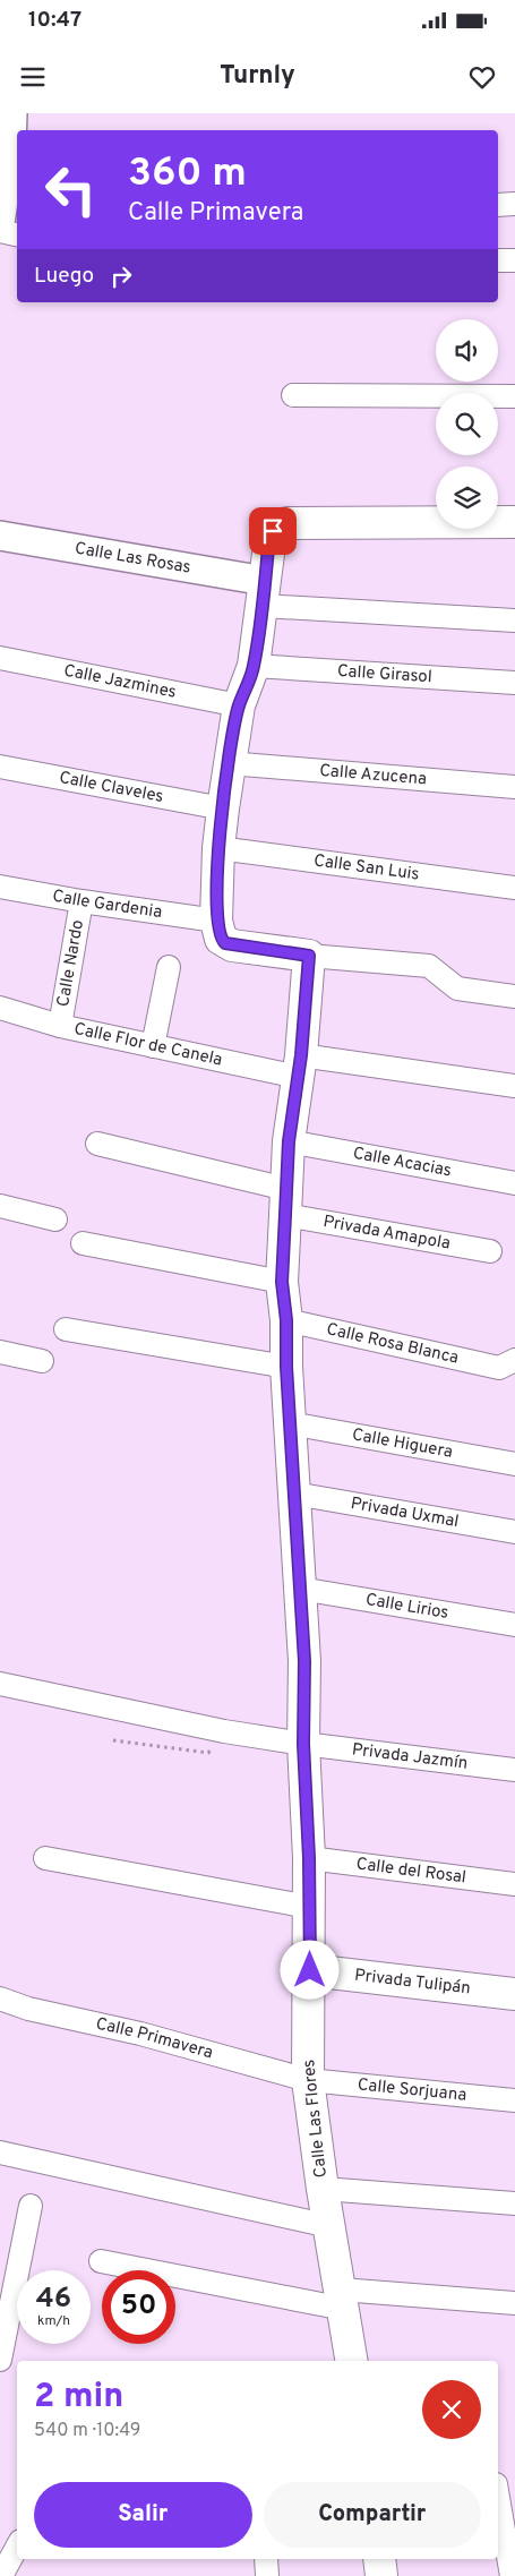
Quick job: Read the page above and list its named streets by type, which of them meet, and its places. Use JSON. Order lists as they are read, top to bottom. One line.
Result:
{"streets":{"main road":["Privada Tulipán","Calle Las Flores"],"street":["Calle Las Rosas","Calle Girasol","Calle Jazmines","Calle Azucena","Calle Claveles","Calle San Luis","Calle Gardenia","Calle Nardo","Calle Flor de Canela","Calle Acacias","Privada Amapola","Calle Rosa Blanca","Calle Higuera","Privada Uxmal","Calle Lirios","Privada Jazmín","Calle del Rosal","Calle Primavera","Calle Sorjuana"]},"crossings":[["Calle Gardenia","Calle Nardo"],["Calle Nardo","Calle Flor de Canela"],["Calle Flor de Canela","Calle Las Flores"],["Calle Acacias","Calle Las Flores"],["Privada Amapola","Calle Las Flores"],["Calle Rosa Blanca","Calle Las Flores"],["Calle Higuera","Calle Las Flores"],["Privada Uxmal","Calle Las Flores"],["Calle Lirios","Calle Las Flores"],["Privada Jazmín","Calle Las Flores"],["Calle del Rosal","Calle Las Flores"],["Privada Tulipán","Calle Las Flores"],["Calle Primavera","Calle Sorjuana"],["Calle Primavera","Calle Las Flores"],["Calle Sorjuana","Calle Las Flores"]],"page":{"status":"10:47","header":"Turnly","turn":["360 m","Calle Primavera"],"then":"Luego","speed":"46 km/h","limit":"50","heading":["2 min","540 m · 10:49"],"buttons":["Salir","Compartir"]}}
